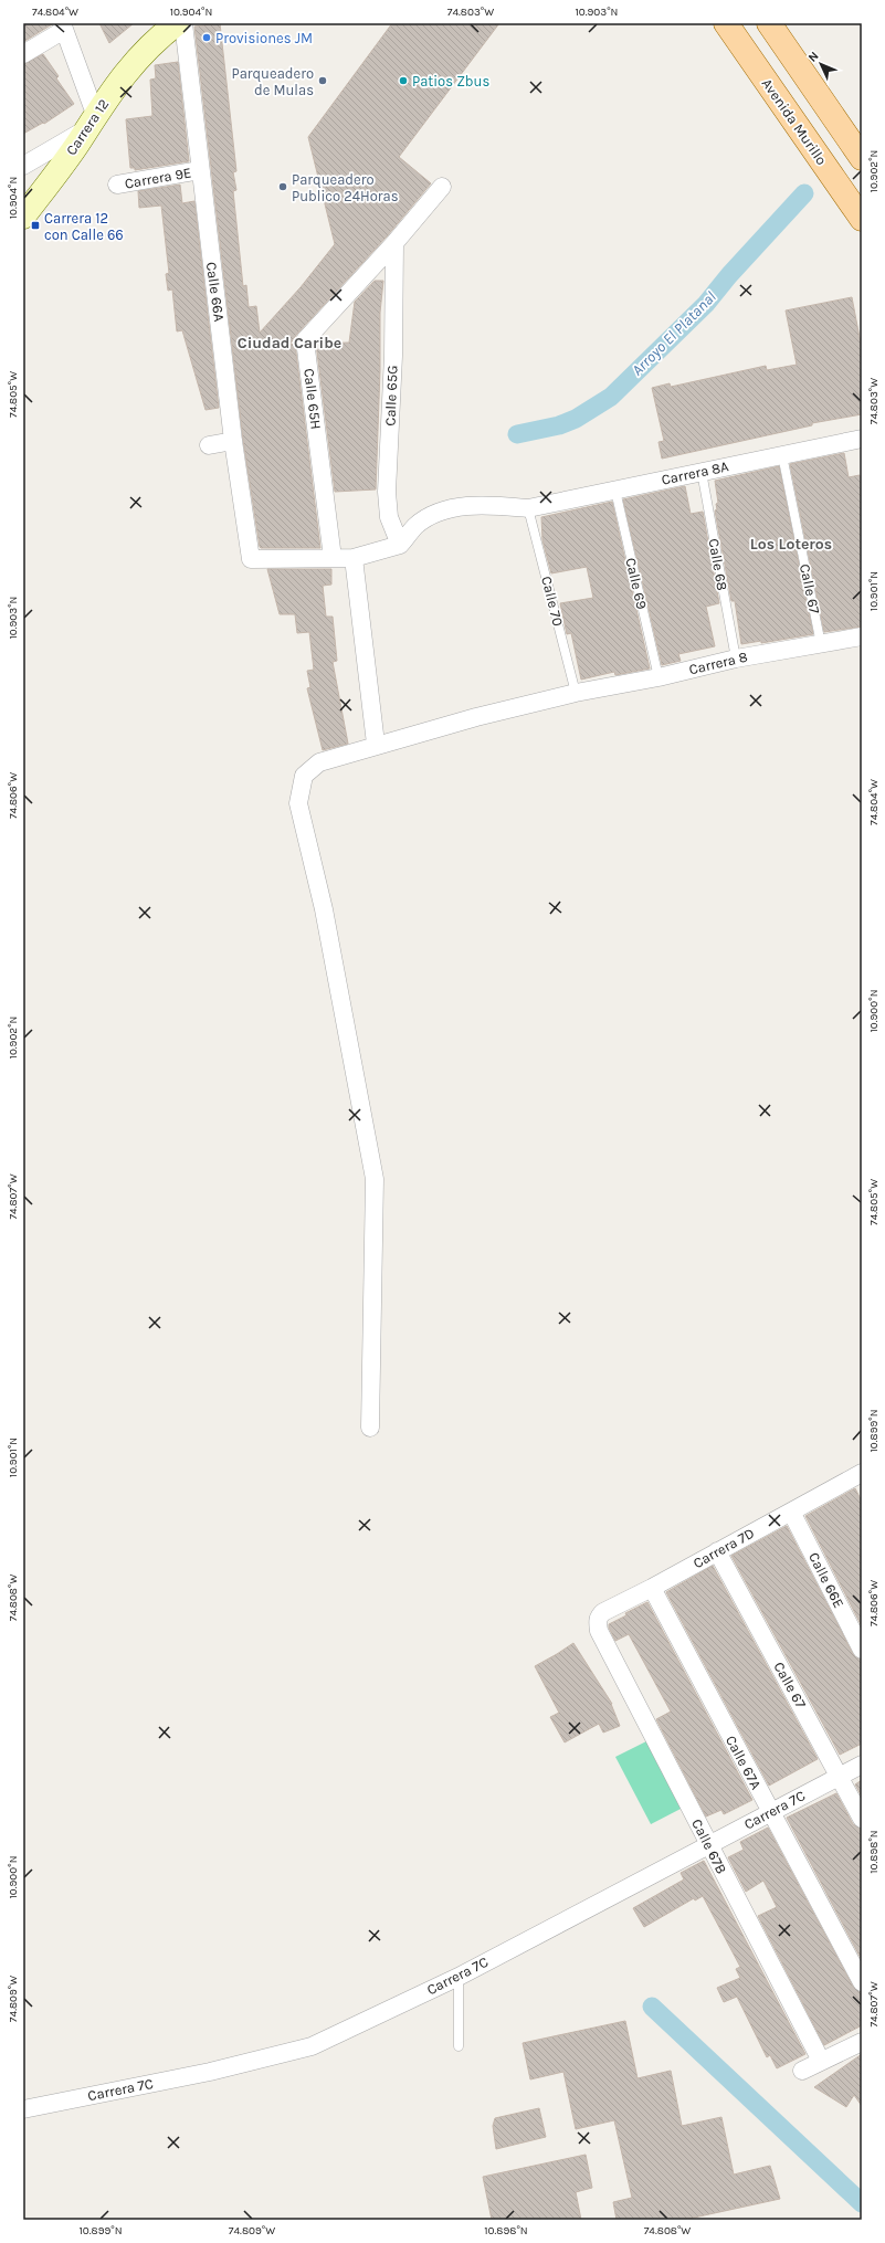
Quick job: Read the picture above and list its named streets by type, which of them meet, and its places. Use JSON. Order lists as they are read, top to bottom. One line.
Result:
{"streets":{"main road":["Avenida Murillo","Carrera 12"],"street":["Carrera 9E","Calle 66A","Calle 65G","Calle 65H","Carrera 8A","Calle 67","Carrera 8","Carrera 7D","Calle 66E","Calle 67A","Carrera 7C","Calle 67B"],"lane":["Calle 68","Calle 69","Calle 70"]},"crossings":[["Carrera 9E","Calle 66A"],["Calle 66A","Calle 65H"],["Calle 65G","Calle 65H"],["Calle 65G","Carrera 8A"],["Carrera 8A","Calle 68"],["Carrera 8A","Calle 69"],["Carrera 8A","Calle 67"],["Carrera 8A","Calle 70"],["Calle 68","Carrera 8"],["Calle 69","Carrera 8"],["Calle 67","Carrera 8"],["Calle 67","Carrera 7D"],["Calle 67","Carrera 7C"],["Calle 70","Carrera 8"],["Carrera 7D","Calle 66E"],["Carrera 7D","Calle 67A"],["Carrera 7D","Calle 67B"],["Calle 67A","Carrera 7C"],["Carrera 7C","Calle 67B"]],"districts":["Ciudad Caribe","Los Loteros"],"water":["Arroyo El Platanal"],"places":{"other":["Provisiones JM","Parqueadero de Mulas","Patios Zbus","Parqueadero Publico 24Horas"],"transit":["Carrera 12 con Calle 66"]},"north":"top left","coordinates":["74.804°W","10.904°N","74.803°W","10.903°N","10.902°N","74.805°W","10.901°N","74.806°W","10.900°N","74.807°W","10.899°N","74.808°W","10.898°N","74.809°W"]}
